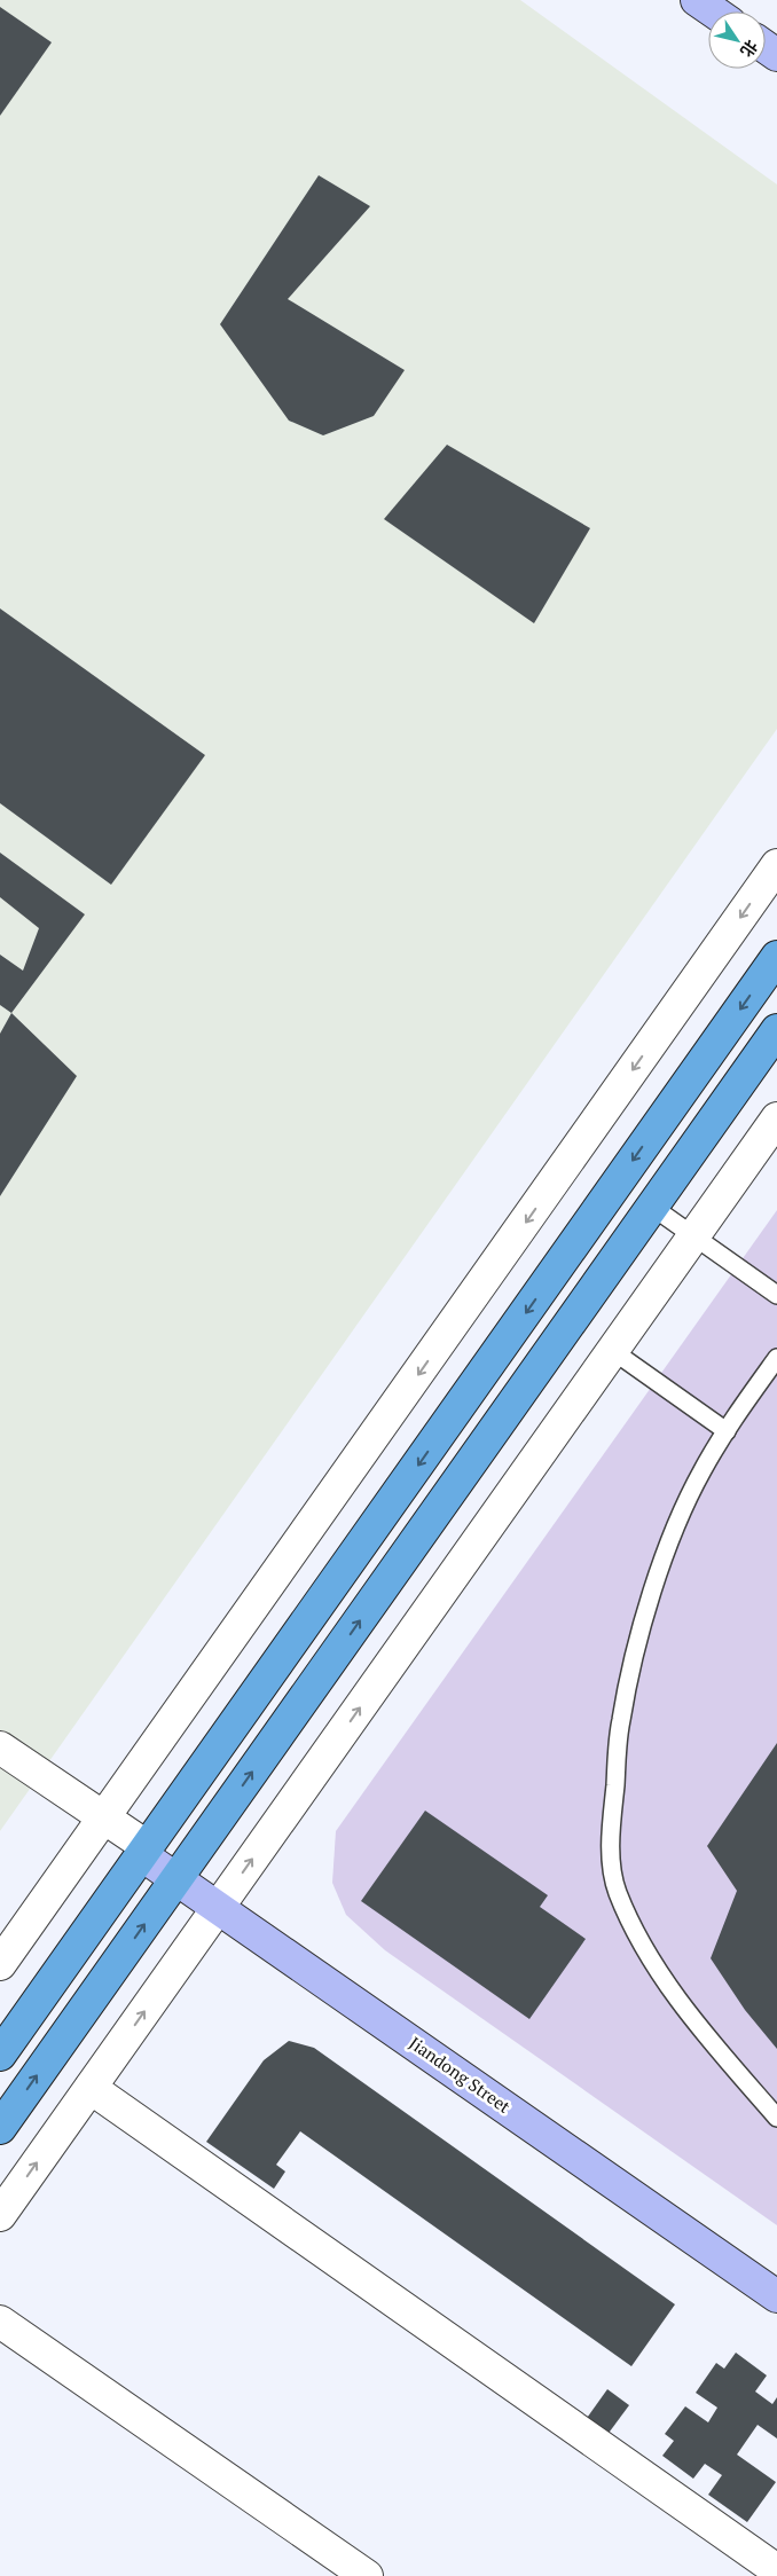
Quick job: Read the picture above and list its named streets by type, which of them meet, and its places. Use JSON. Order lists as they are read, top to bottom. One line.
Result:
{"streets":{"street":["Jiandong Street"]},"north":"bottom right"}
